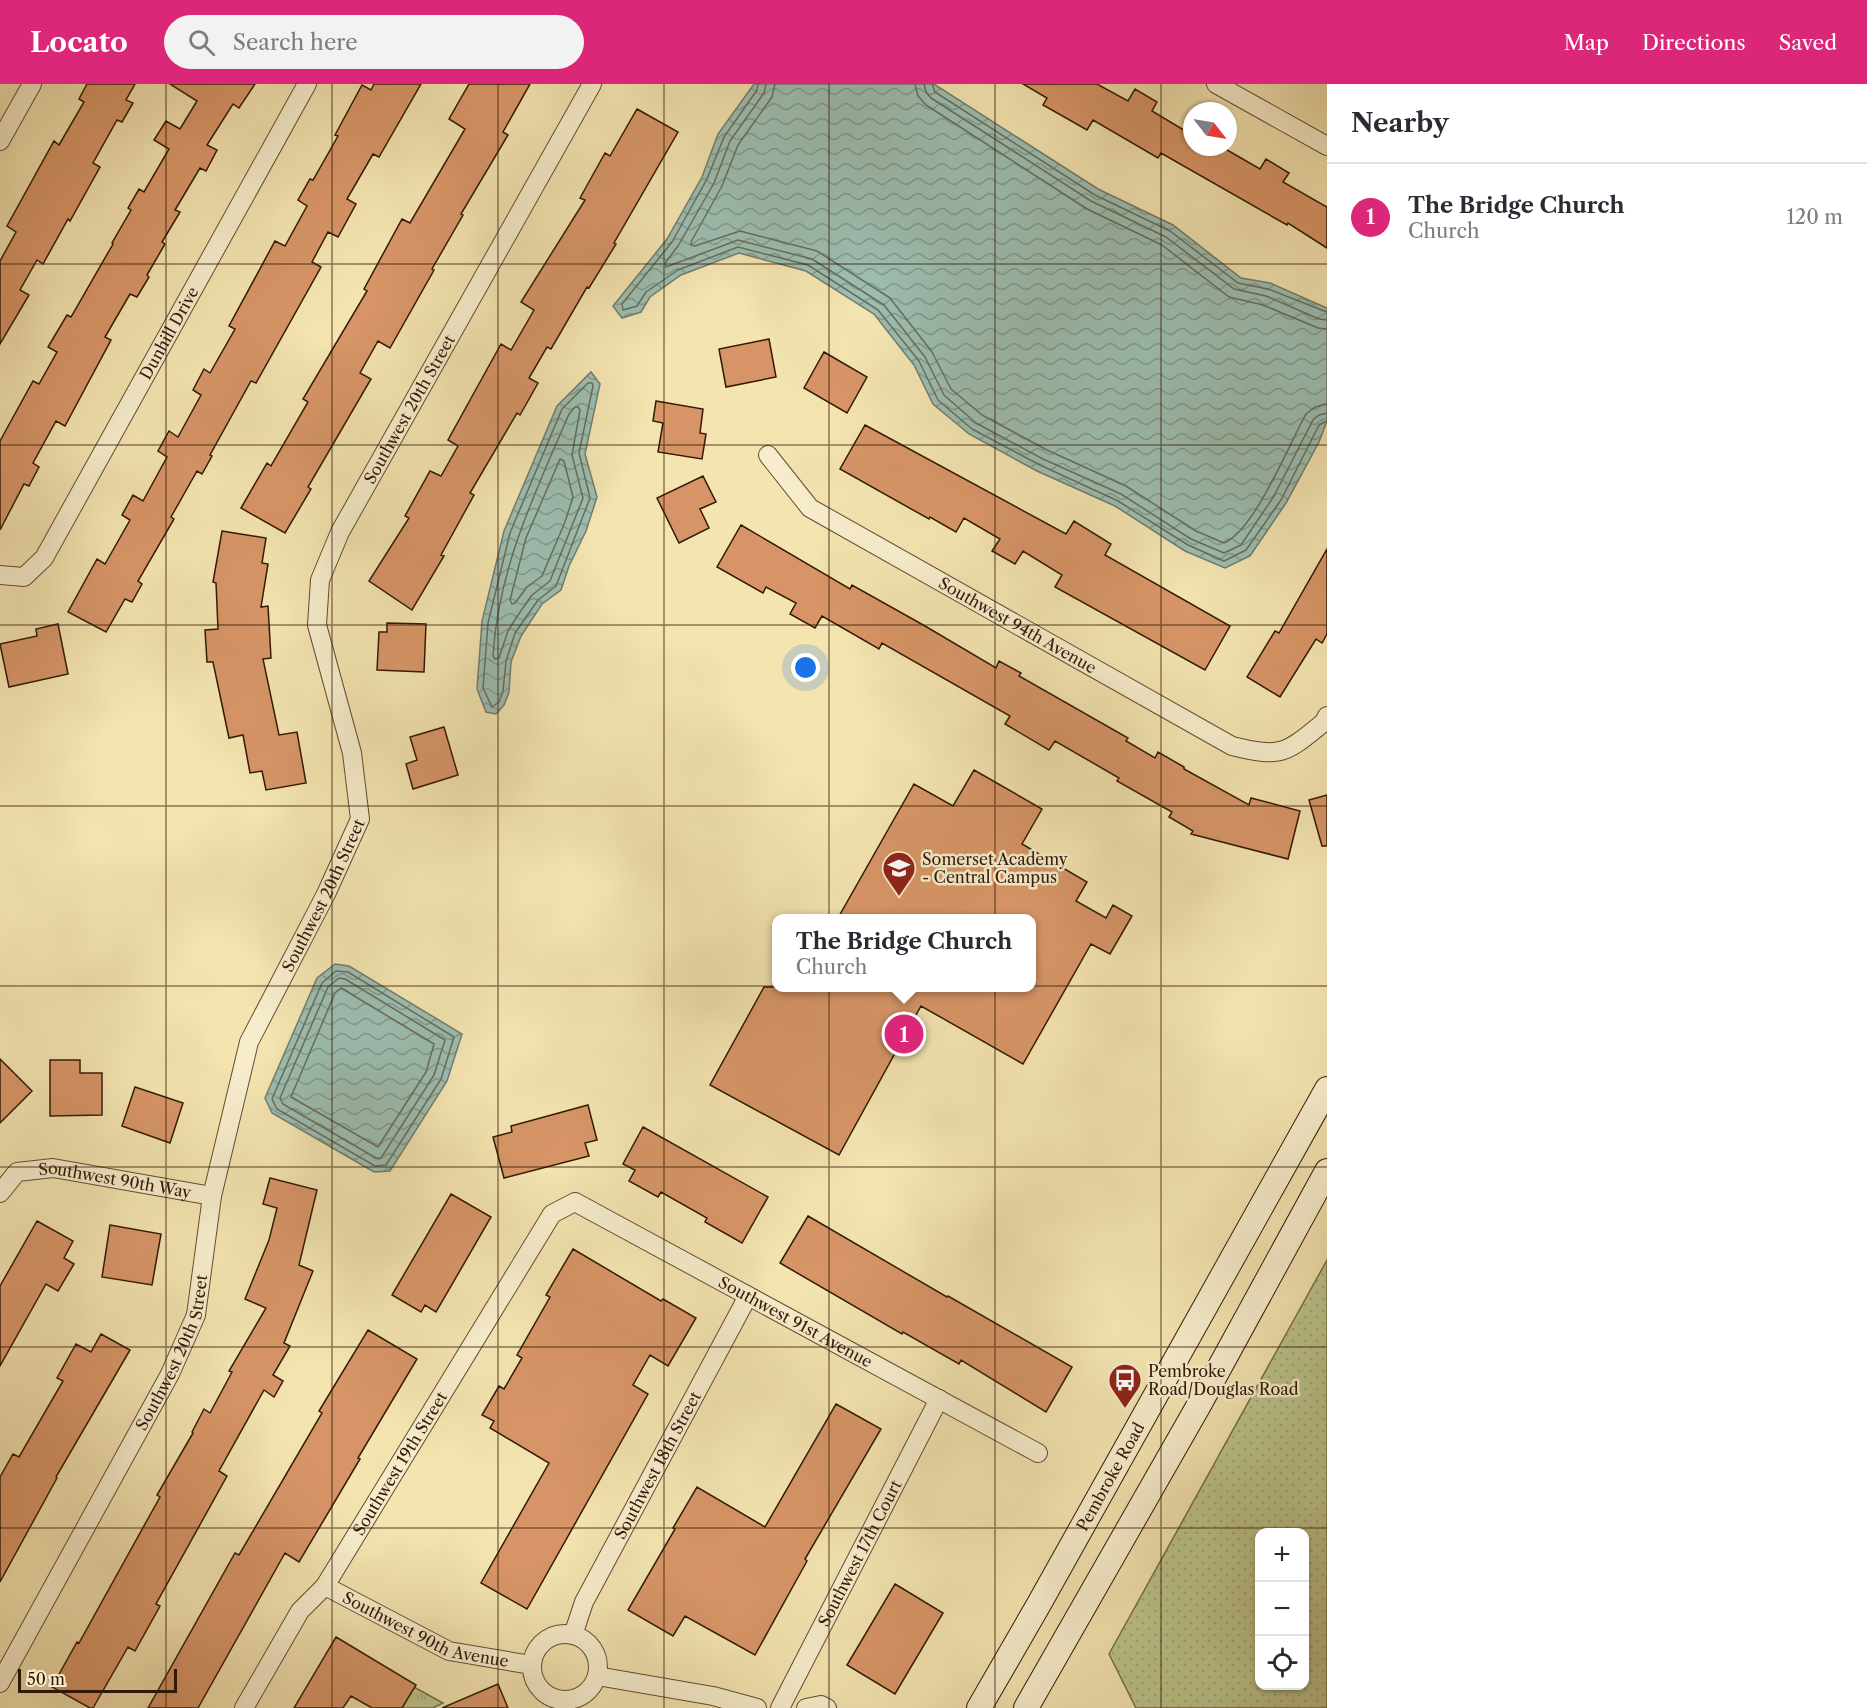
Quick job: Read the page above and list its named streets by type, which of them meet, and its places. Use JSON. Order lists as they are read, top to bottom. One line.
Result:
{"streets":{"main road":["Pembroke Road"],"street":["Dunhill Drive","Southwest 20th Street","Southwest 94th Avenue","Southwest 90th Way","Southwest 91st Avenue","Southwest 19th Street","Southwest 18th Street","Southwest 17th Court","Southwest 90th Avenue"]},"crossings":[["Southwest 20th Street","Southwest 90th Way"],["Southwest 91st Avenue","Southwest 19th Street"],["Southwest 91st Avenue","Southwest 18th Street"],["Southwest 91st Avenue","Southwest 17th Court"],["Southwest 19th Street","Southwest 90th Avenue"],["Southwest 18th Street","Southwest 90th Avenue"]],"places":{"school or university":["Somerset Academy - Central Campus"],"bus stop":["Pembroke Road/Douglas Road"]},"scale_bar":"50 m","north":"bottom right","page":{"header":"Locato","search":"Search here","nav":["Map","Directions","Saved"],"heading":"Nearby","list":[{"mark":"1","name":"The Bridge Church","note":"Church","value":"120 m"}],"popup":["The Bridge Church","Church"],"pins":"1","map_buttons":["+","−"],"scale":"50 m"}}
